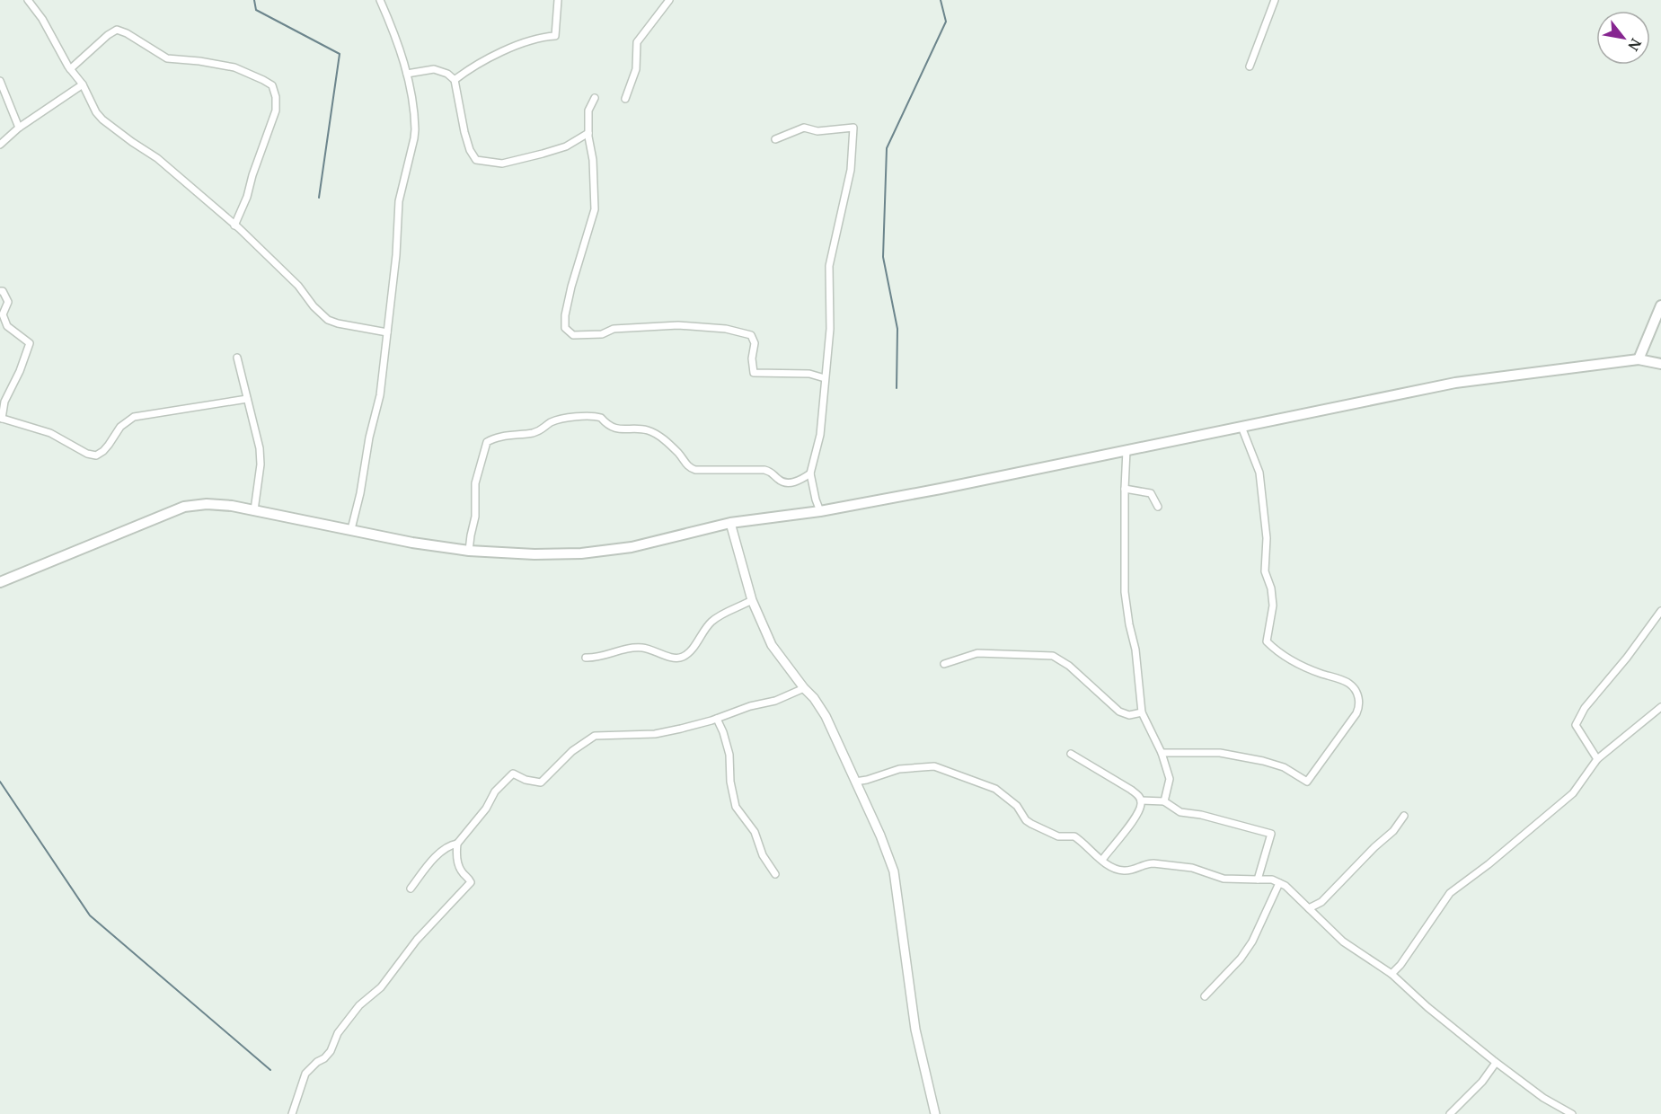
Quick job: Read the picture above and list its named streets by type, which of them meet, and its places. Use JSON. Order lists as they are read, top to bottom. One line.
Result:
{"north":"bottom right"}
